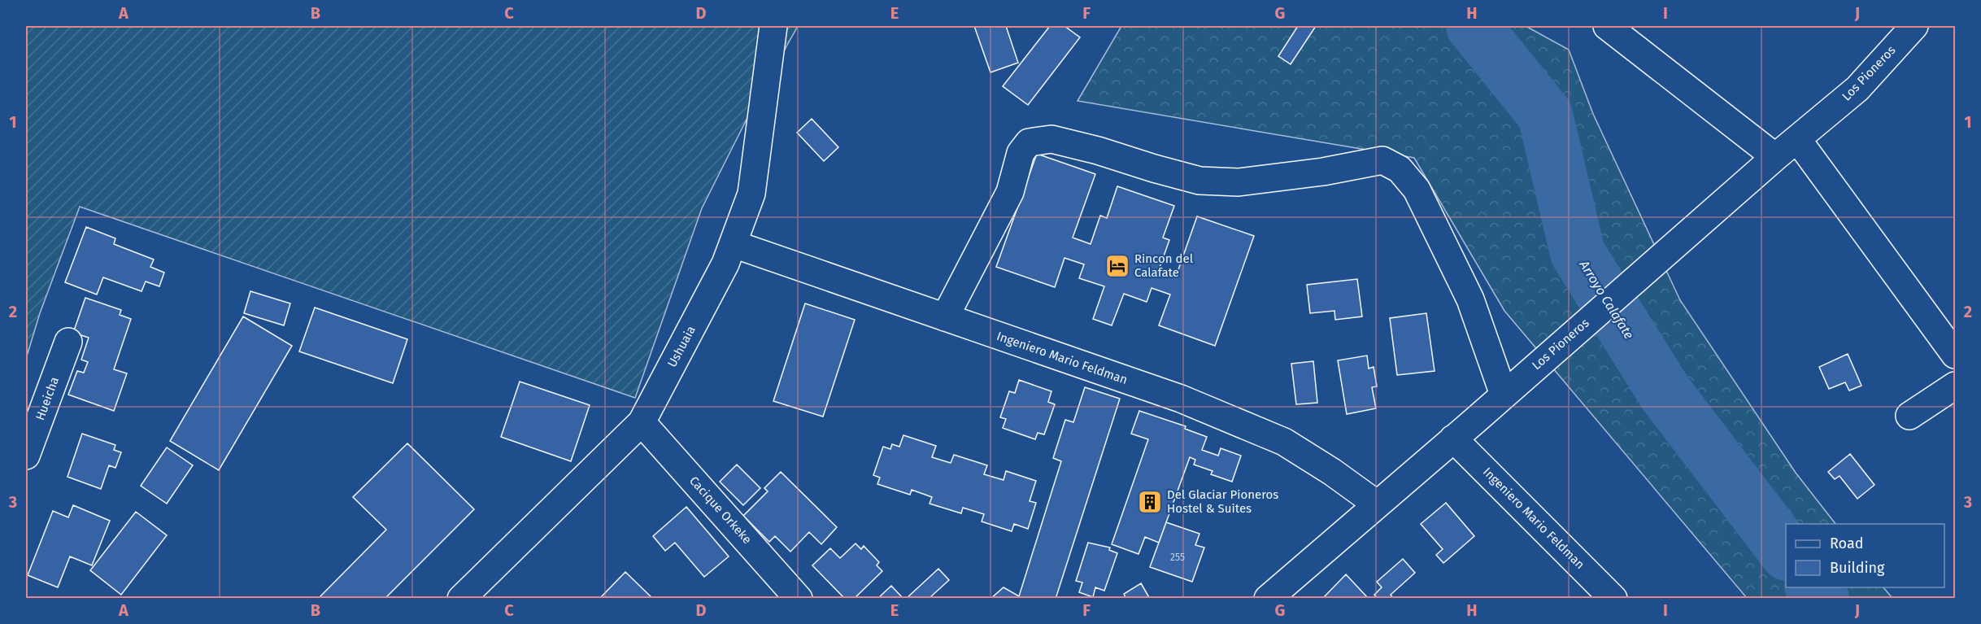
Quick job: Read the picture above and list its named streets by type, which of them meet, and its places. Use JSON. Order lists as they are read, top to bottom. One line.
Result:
{"streets":{"street":["Los Pioneros","Ushuaia","Ingeniero Mario Feldman","Hueicha","Cacique Orkeke"]},"crossings":[["Los Pioneros","Ingeniero Mario Feldman"],["Ushuaia","Ingeniero Mario Feldman"],["Ushuaia","Cacique Orkeke"]],"water":["Arroyo Calafate"],"places":{"hotel":["Rincon del Calafate"],"building":["Del Glaciar Pioneros Hostel & Suites"]},"house_numbers":["255"],"legend":["Road","Building"],"grid":{"columns":["A","B","C","D","E","F","G","H","I","J"],"rows":["1","2","3"]}}
